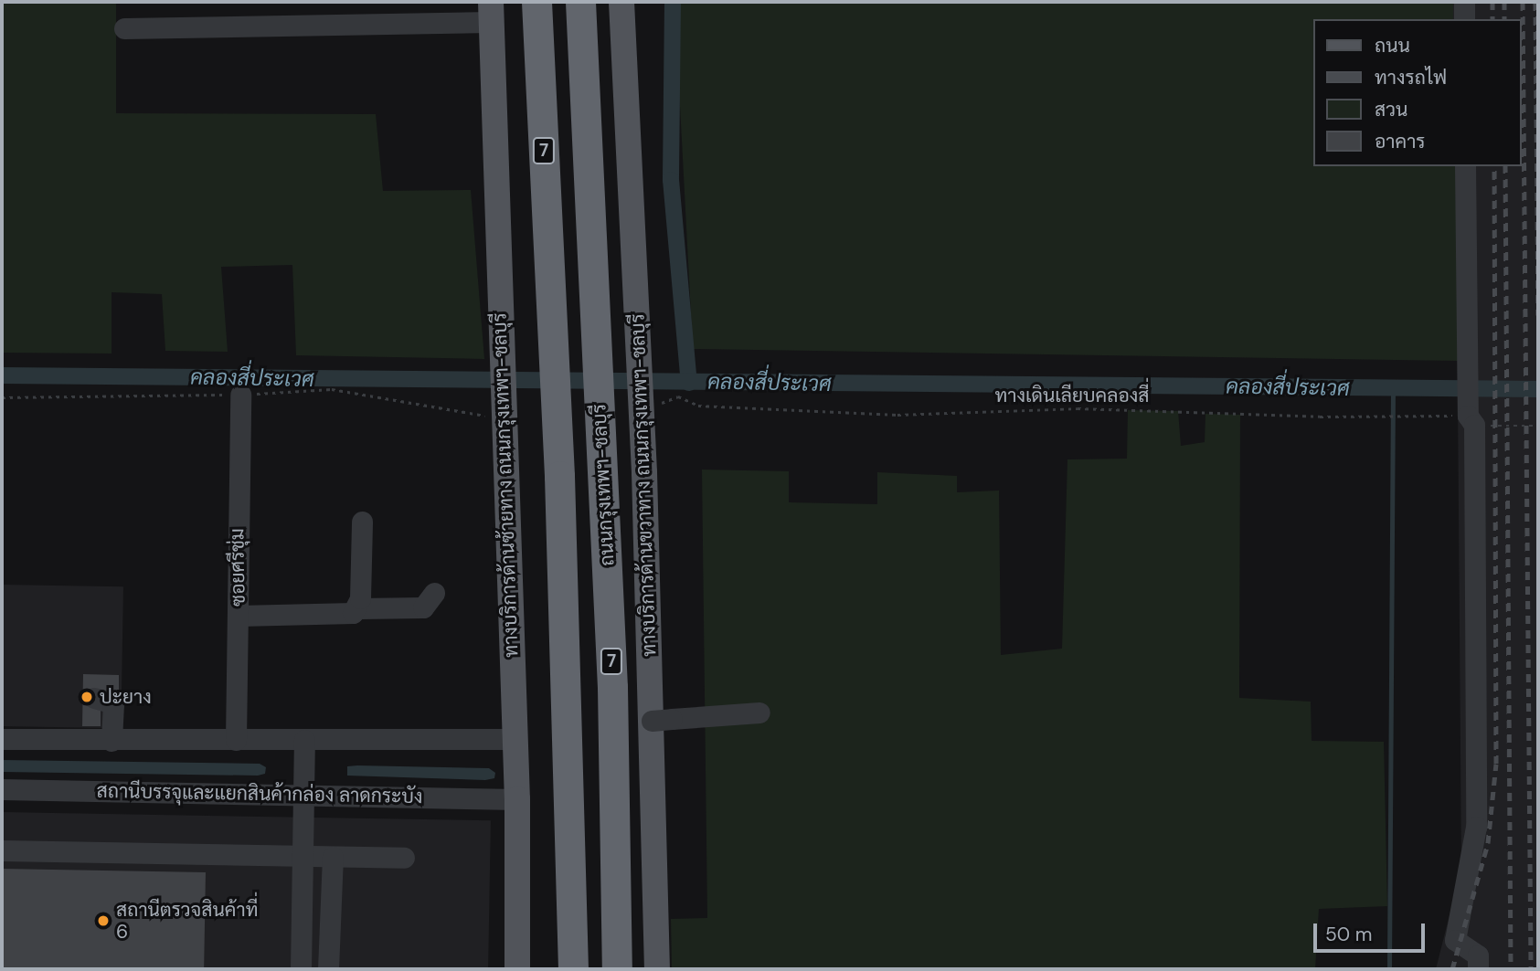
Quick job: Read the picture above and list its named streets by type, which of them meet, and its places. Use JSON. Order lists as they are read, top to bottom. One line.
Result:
{"streets":{"highway":["7","ถนนกรุงเทพฯ-ชลบุรี"],"main road":["ทางบริการด้านซ้ายทาง ถนนกรุงเทพฯ-ชลบุรี","ทางบริการด้านขวาทาง ถนนกรุงเทพฯ-ชลบุรี"],"street":["ซอยศรีชุ่ม","สถานีบรรจุและแยกสินค้ากล่อง ลาดกระบัง"],"path":["ทางเดินเลียบคลองสี่"]},"crossings":[["ทางบริการด้านซ้ายทาง ถนนกรุงเทพฯ-ชลบุรี","สถานีบรรจุและแยกสินค้ากล่อง ลาดกระบัง"]],"water":["คลองสี่ประเวศ"],"places":["ปะยาง","สถานีตรวจสินค้าที่ 6"],"legend":["ถนน","ทางรถไฟ","สวน","อาคาร"],"scale_bar":"50 m"}
